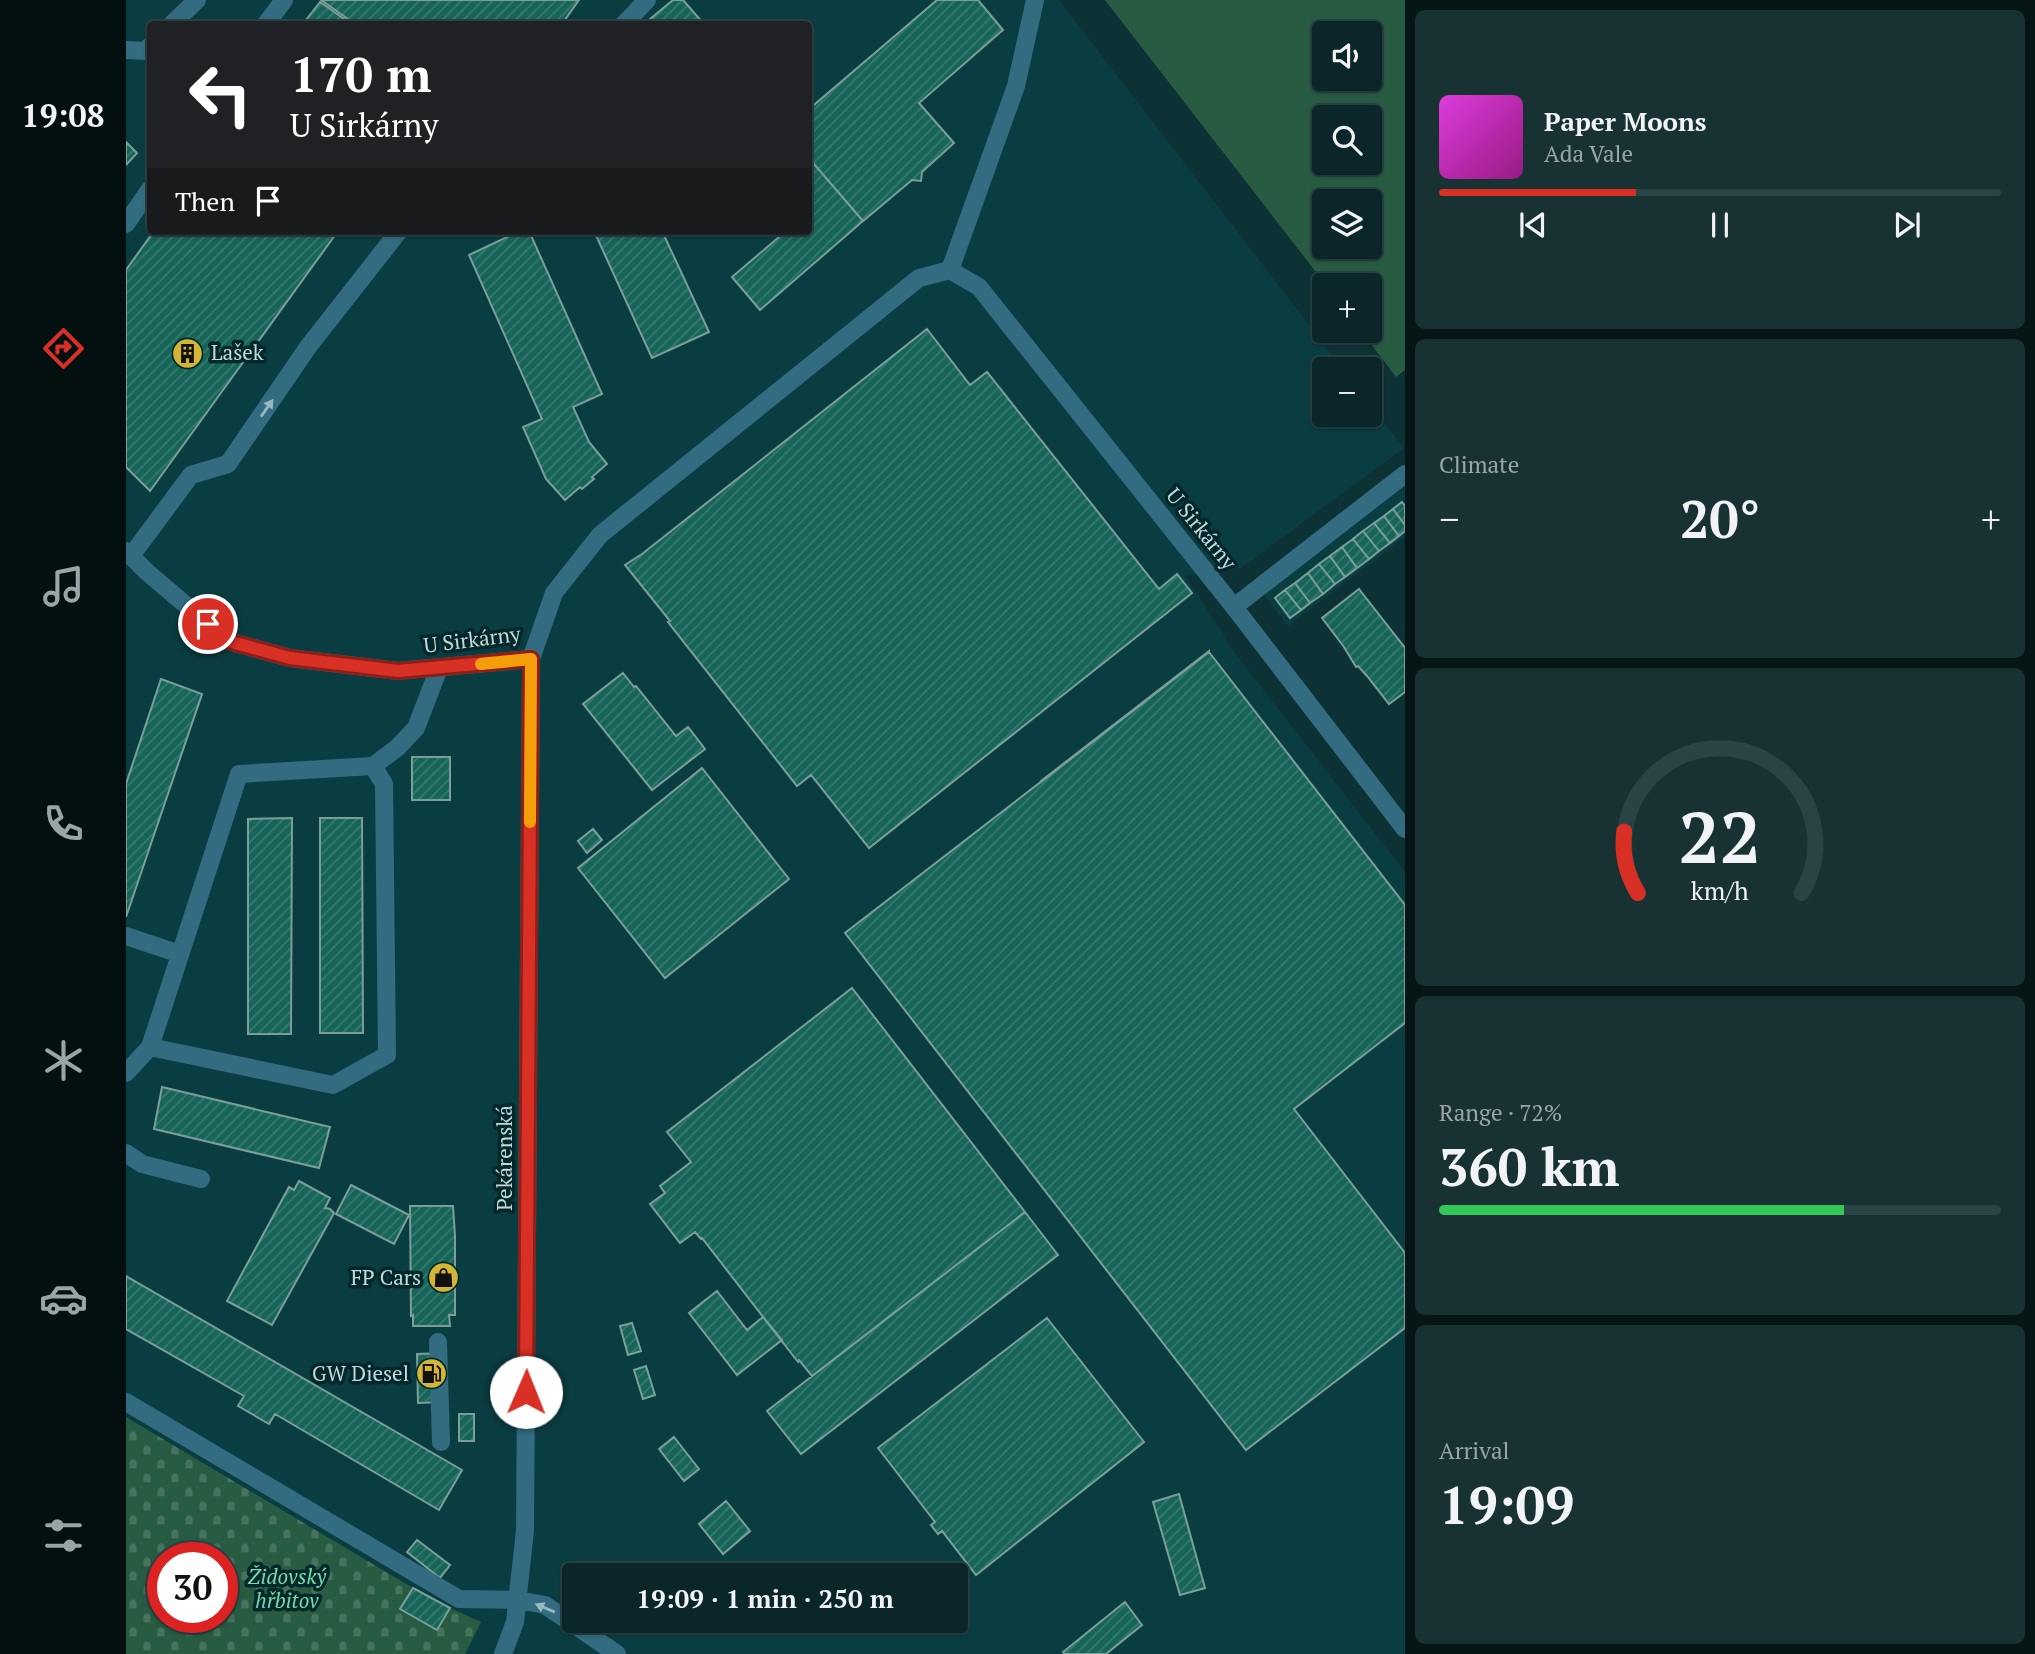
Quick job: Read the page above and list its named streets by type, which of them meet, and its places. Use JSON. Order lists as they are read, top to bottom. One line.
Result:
{"streets":{"street":["U Sirkárny","Pekárenská"]},"crossings":[["U Sirkárny","Pekárenská"]],"parks":["Židovský hřbitov"],"places":{"building":["Lašek"],"shop":["FP Cars"],"fuel station":["GW Diesel"]},"page":{"tabs":"19:08","map_buttons":["+","−"],"turn":["170 m","U Sirkárny"],"song":["Paper Moons","Ada Vale"],"then":"Then","tile":["Climate",["Range · 72%","360 km"],["Arrival","19:09"]],"heat":["−","20°","+"],"limit":"30","trip":"19:09 · 1 min · 250 m","gauge":["22","km/h"]}}
